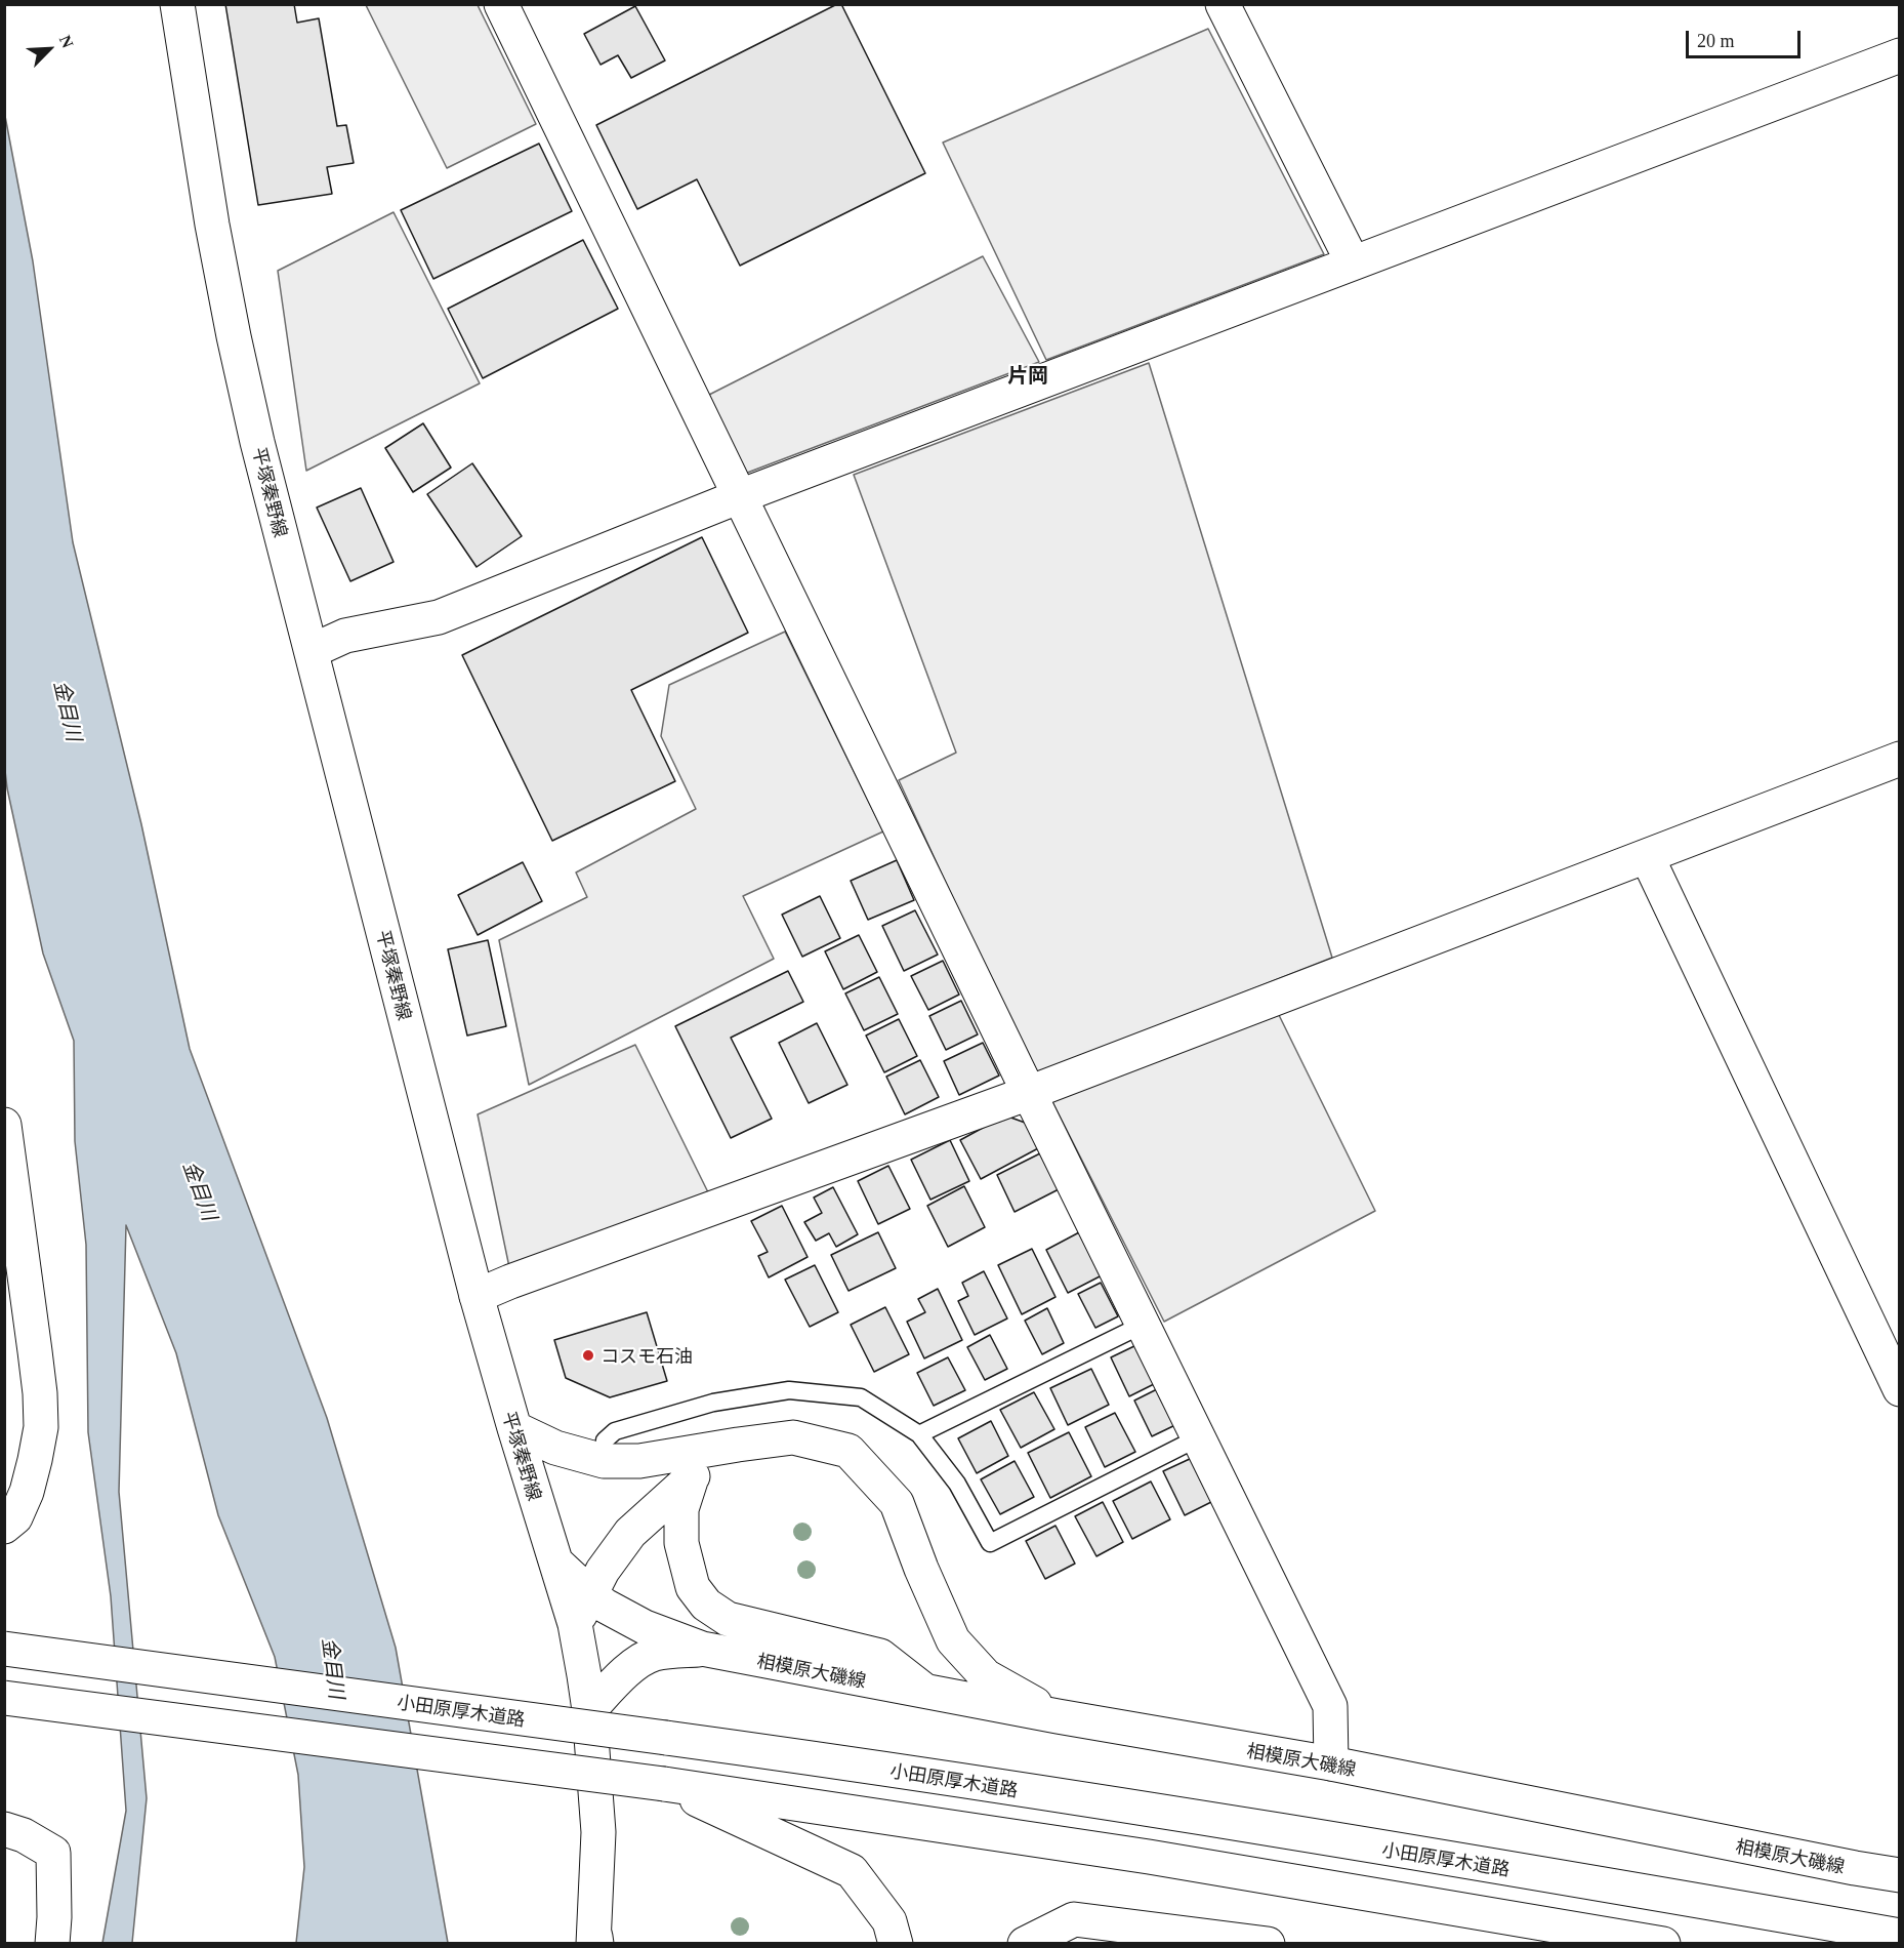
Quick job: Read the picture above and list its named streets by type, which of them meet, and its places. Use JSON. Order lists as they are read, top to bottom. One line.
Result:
{"streets":{"main road":["平塚秦野線","相模原大磯線","小田原厚木道路"]},"districts":["片岡"],"water":["金目川"],"places":["コスモ石油"],"scale_bar":"20 m","north":"top right"}
